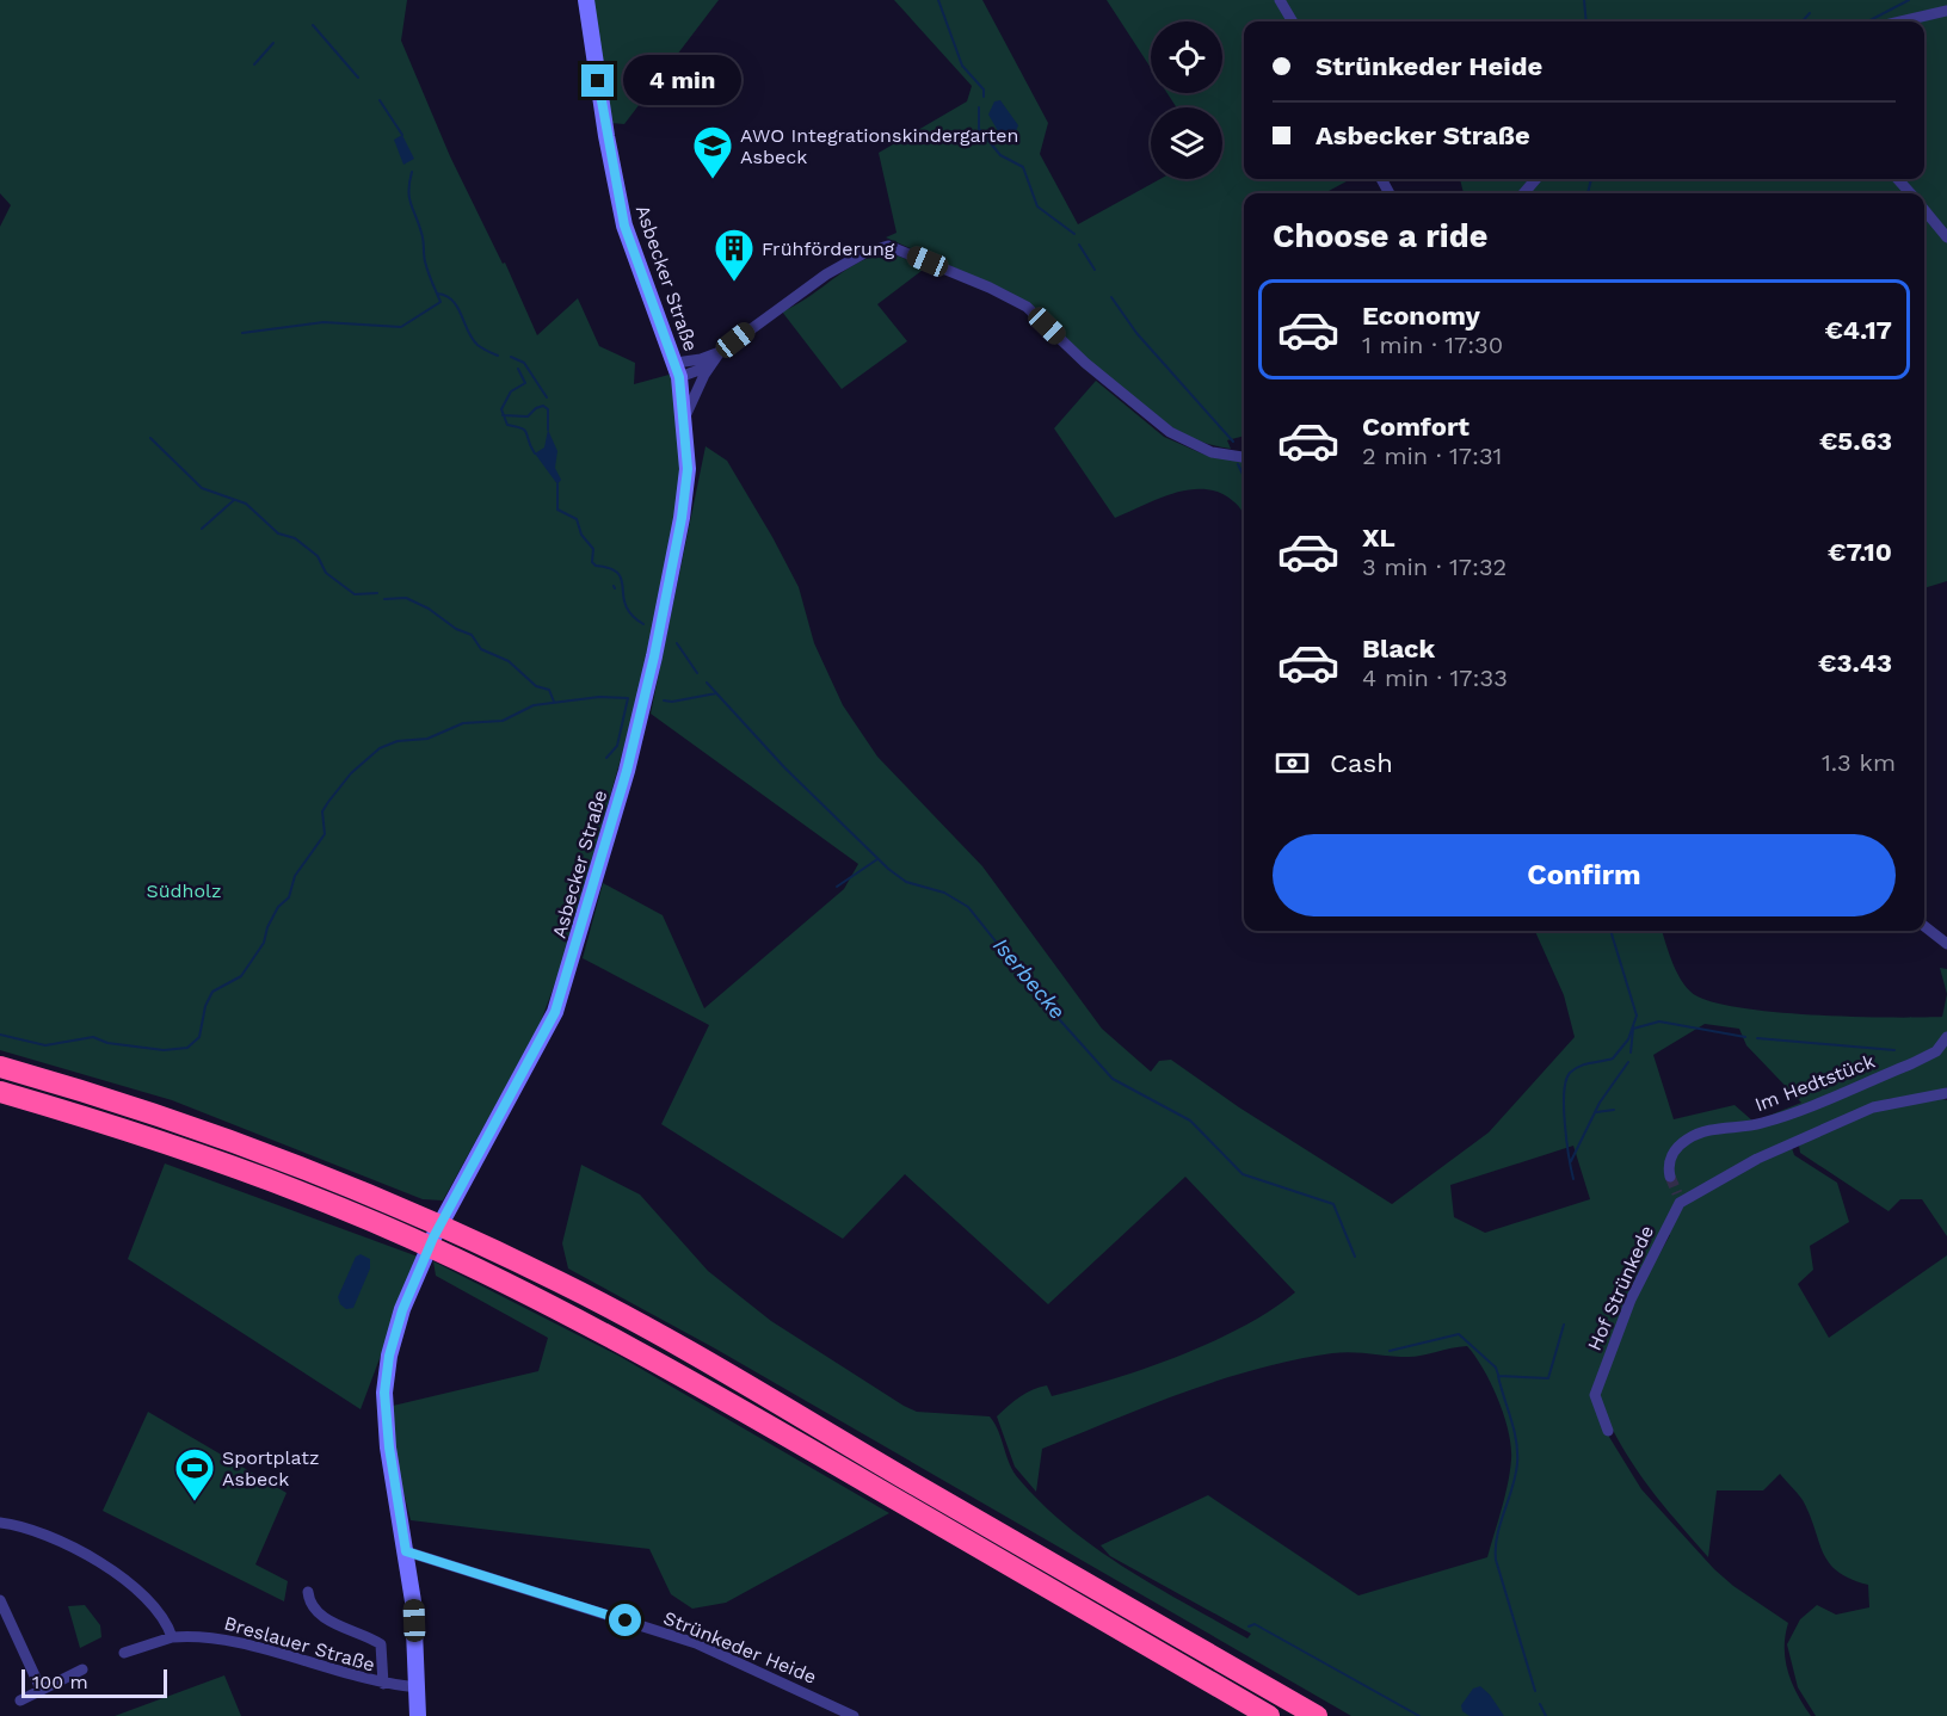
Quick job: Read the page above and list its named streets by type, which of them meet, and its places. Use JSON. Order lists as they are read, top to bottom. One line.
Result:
{"streets":{"main road":["Asbecker Straße"],"street":["Im Hedtstück","Hof Strünkede","Breslauer Straße","Strünkeder Heide"]},"crossings":[["Asbecker Straße","Breslauer Straße"],["Asbecker Straße","Strünkeder Heide"]],"water":["Iserbecke"],"parks":["Südholz"],"places":{"school or university":["AWO Integrationskindergarten Asbeck"],"building":["Frühförderung"],"sports":["Sportplatz Asbeck"]},"scale_bar":"100 m","page":{"banner":["Strünkeder Heide","Asbecker Straße"],"bubble":"4 min","heading":"Choose a ride","list":[{"name":"Economy","note":"1 min · 17:30","value":"€4.17"},{"name":"Comfort","note":"2 min · 17:31","value":"€5.63"},{"name":"XL","note":"3 min · 17:32","value":"€7.10"},{"name":"Black","note":"4 min · 17:33","value":"€3.43"}],"pay":["Cash","1.3 km"],"buttons":"Confirm","scale":"100 m"}}
